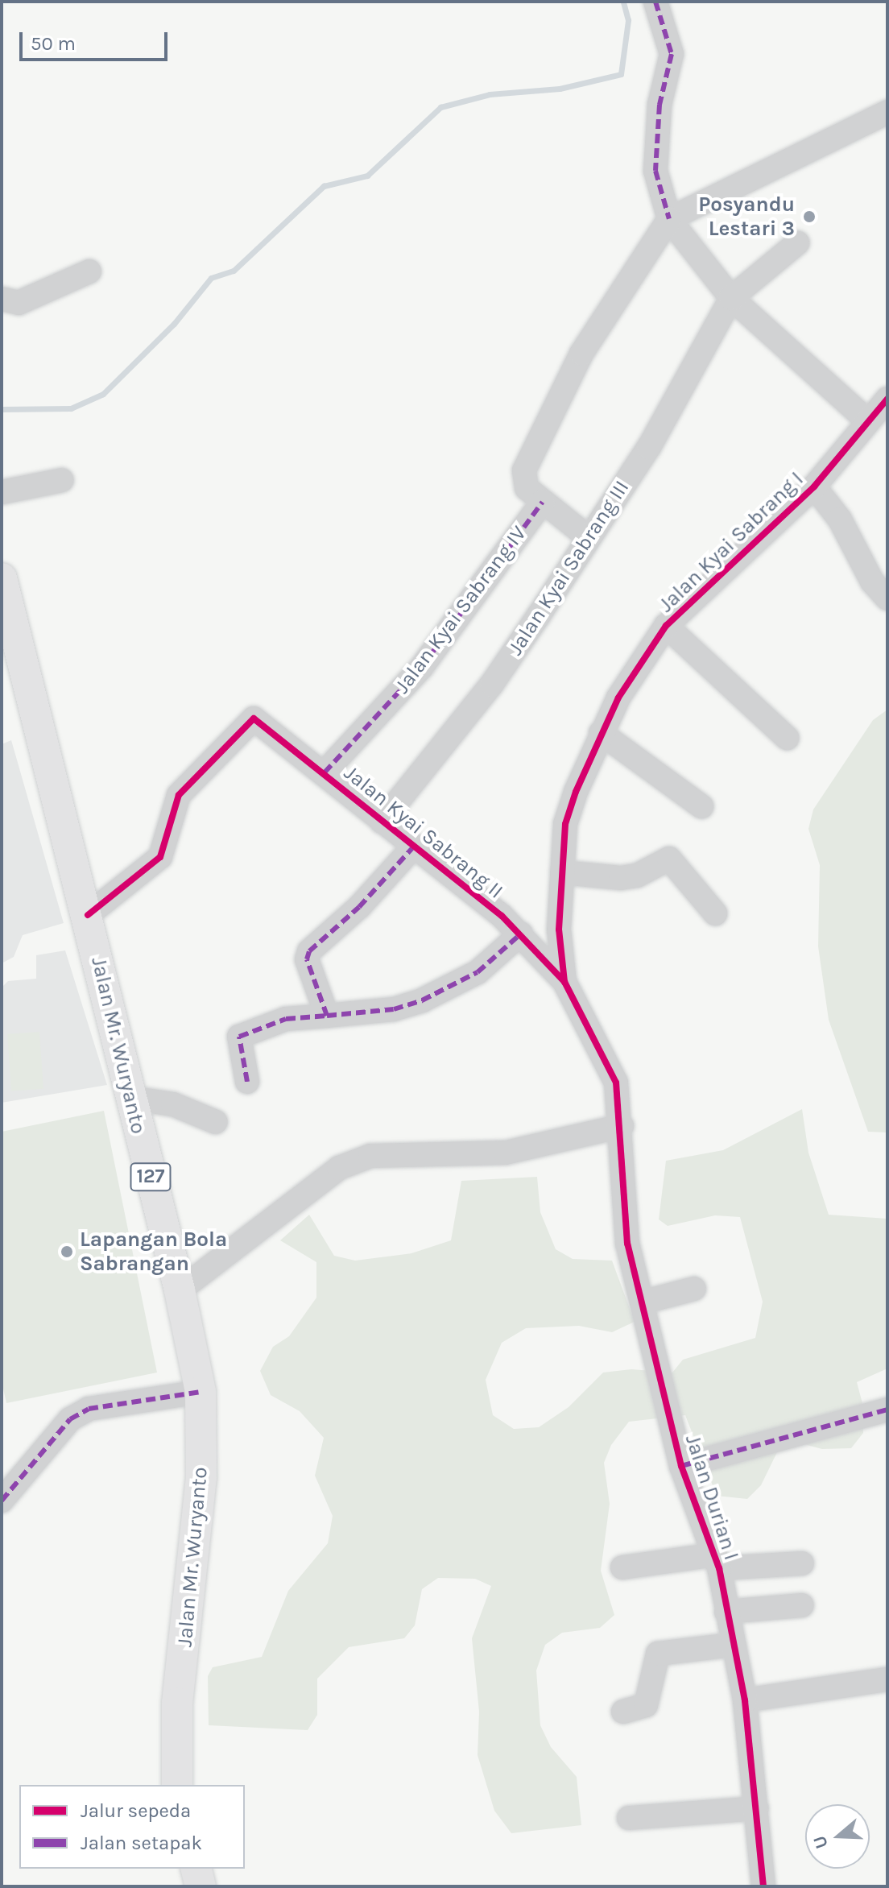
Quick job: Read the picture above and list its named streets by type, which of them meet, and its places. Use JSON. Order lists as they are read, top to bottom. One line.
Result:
{"streets":{"main road":["Jalan Mr. Wuryanto","127"],"street":["Jalan Kyai Sabrang I","Jalan Kyai Sabrang III","Jalan Kyai Sabrang IV","Jalan Kyai Sabrang II","Jalan Durian I"]},"crossings":[["Jalan Kyai Sabrang I","Jalan Kyai Sabrang II"],["Jalan Kyai Sabrang I","Jalan Durian I"],["Jalan Kyai Sabrang III","Jalan Kyai Sabrang II"],["Jalan Kyai Sabrang IV","Jalan Kyai Sabrang II"],["Jalan Kyai Sabrang II","Jalan Mr. Wuryanto"]],"places":["Posyandu Lestari 3","Lapangan Bola Sabrangan"],"legend":["Jalur sepeda","Jalan setapak"],"scale_bar":"50 m","north":"left"}
